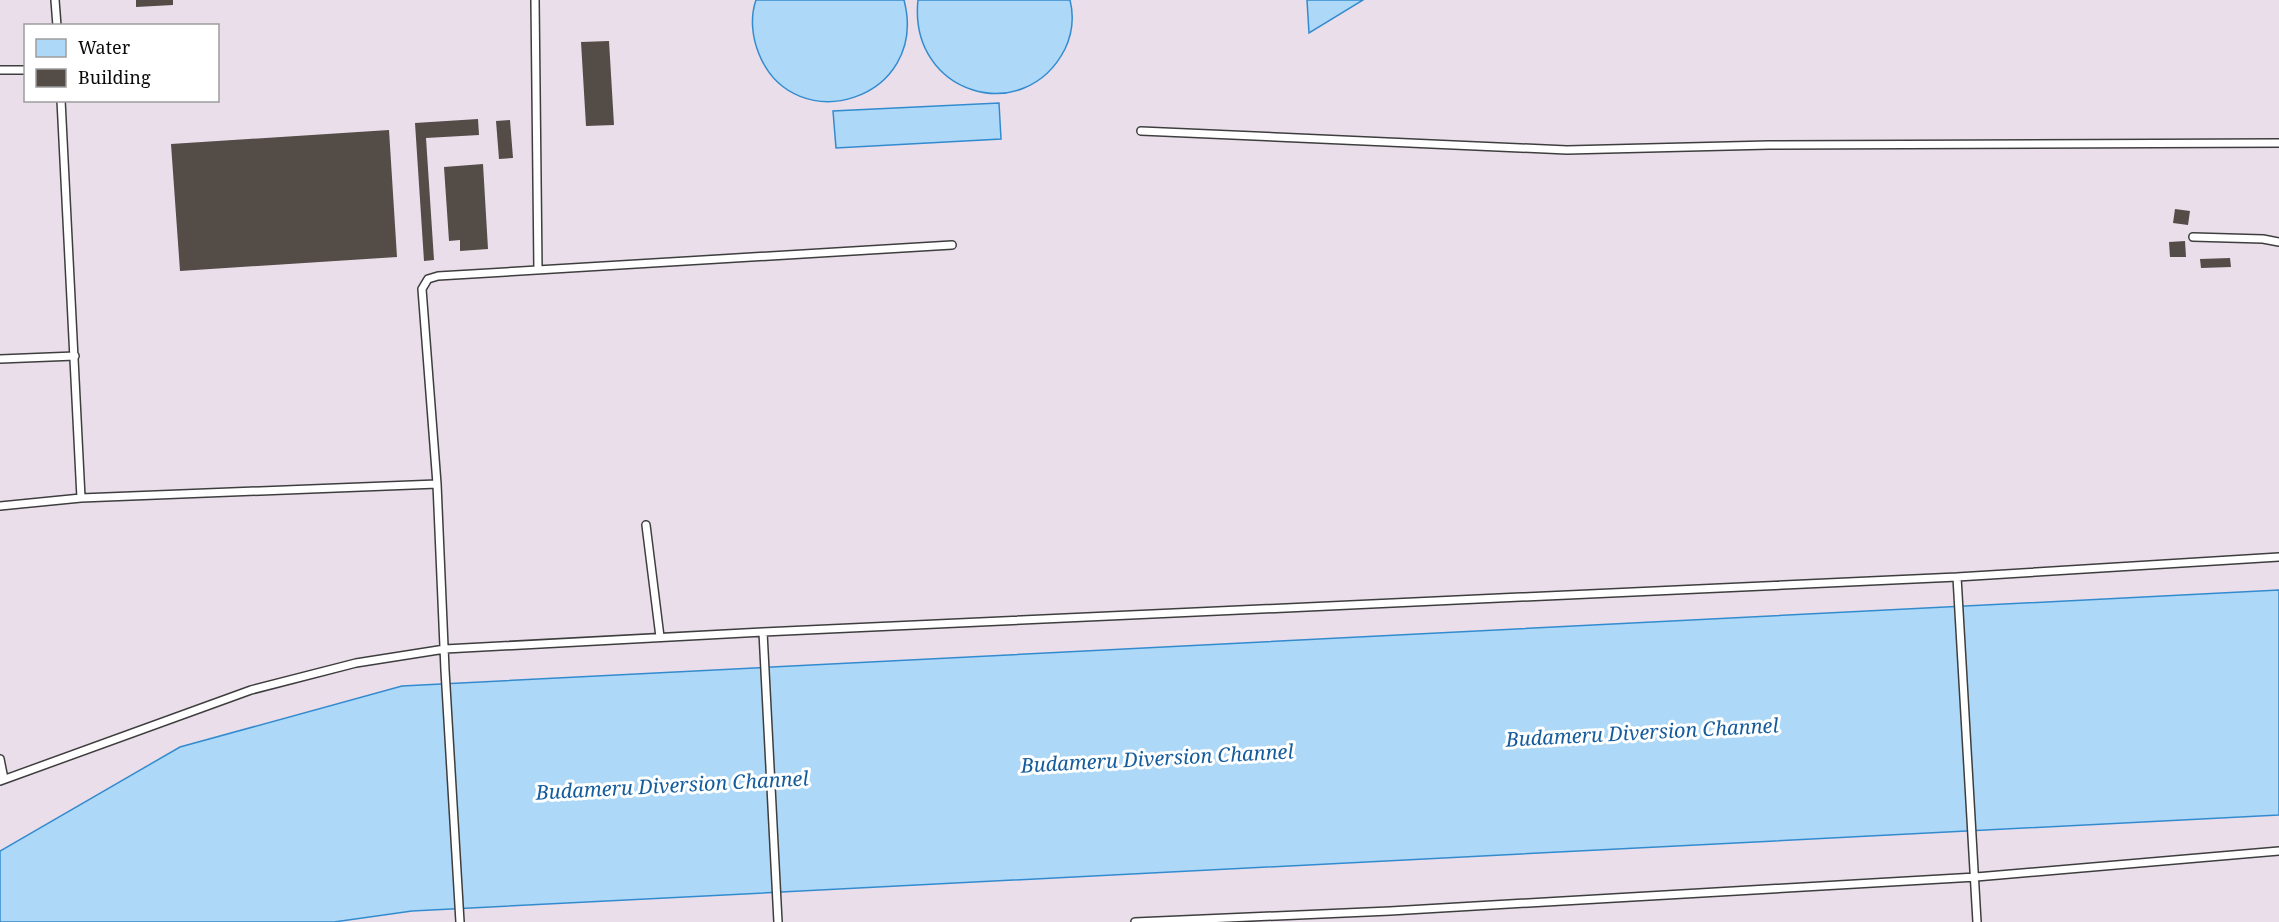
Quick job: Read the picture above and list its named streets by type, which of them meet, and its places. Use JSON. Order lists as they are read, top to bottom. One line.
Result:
{"water":["Budameru Diversion Channel"],"legend":["Water","Building"]}
